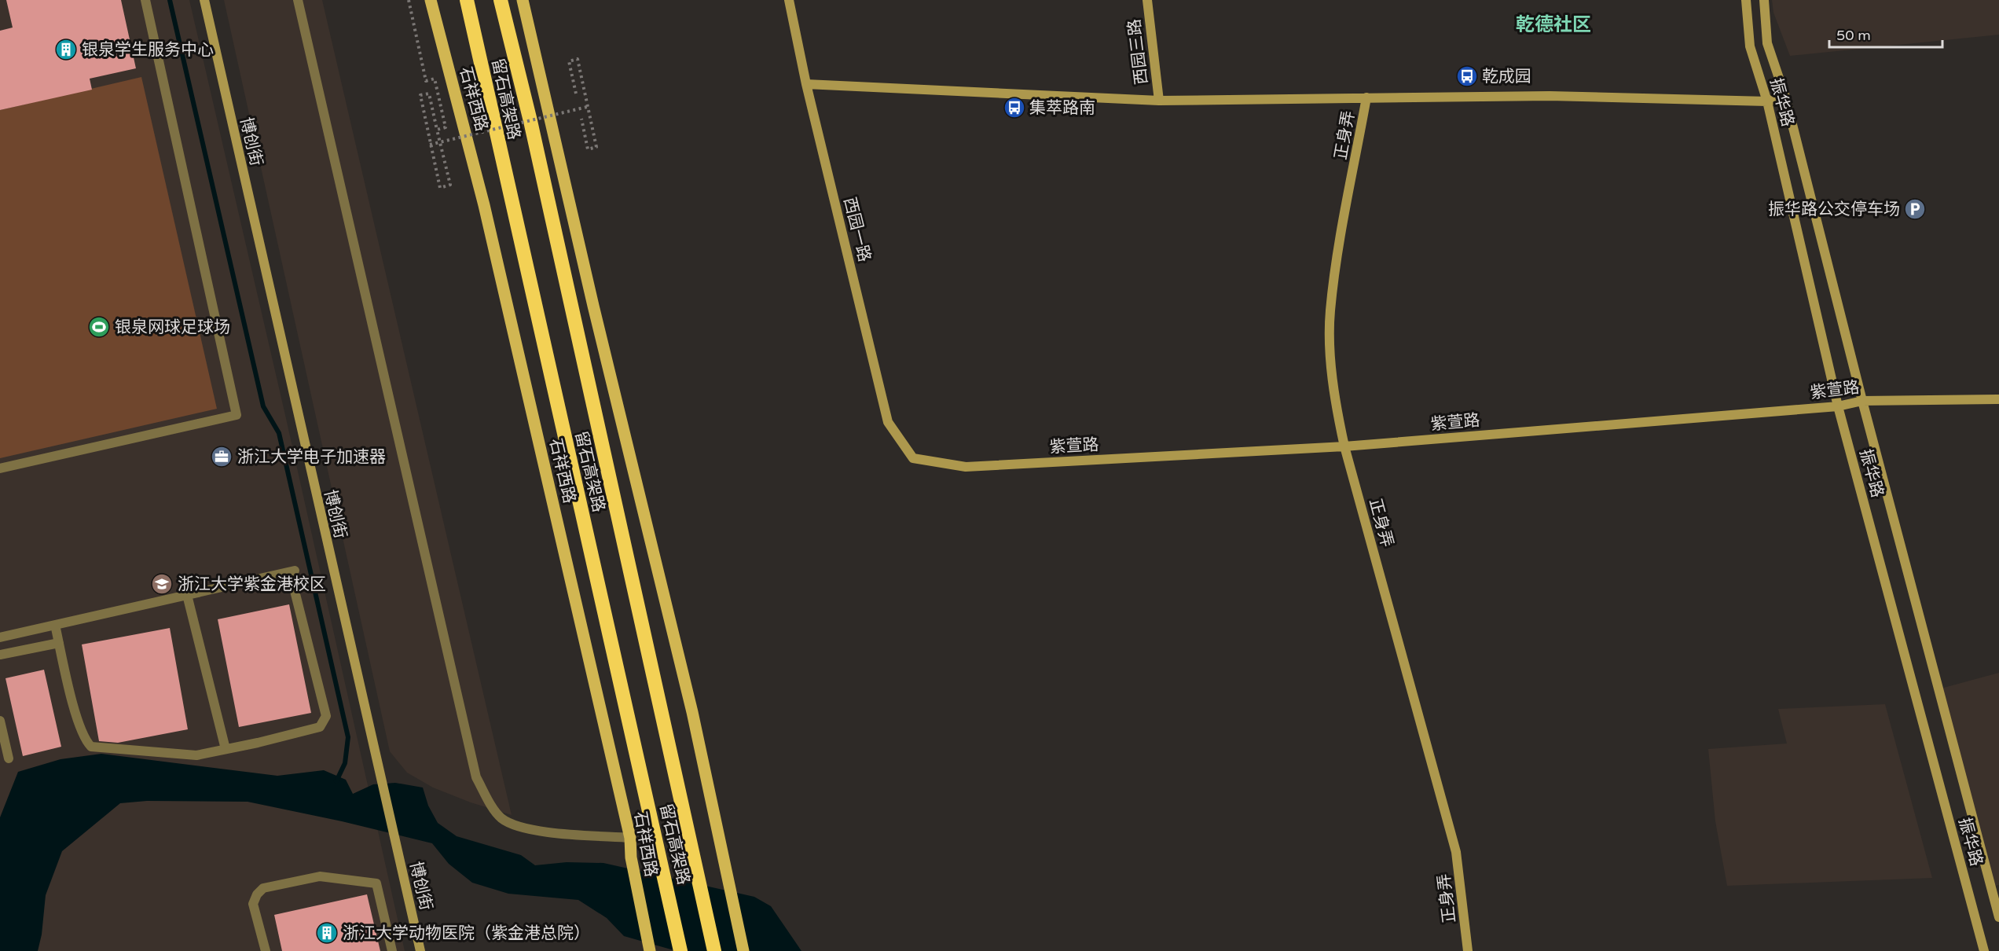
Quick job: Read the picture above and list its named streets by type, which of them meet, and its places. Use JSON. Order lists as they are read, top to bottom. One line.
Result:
{"streets":{"highway":["留石高架路"],"main road":["石祥西路"],"street":["西园三路","振华路","正身弄","博创街","西园一路","紫萱路"]},"crossings":[["振华路","紫萱路"],["正身弄","紫萱路"],["西园一路","紫萱路"]],"districts":["乾德社区"],"places":{"building":["银泉学生服务中心","浙江大学动物医院（紫金港总院）"],"bus stop":["乾成园","集萃路南"],"parking":["振华路公交停车场"],"sports":["银泉网球足球场"],"office":["浙江大学电子加速器"],"school or university":["浙江大学紫金港校区"]},"scale_bar":"50 m"}
